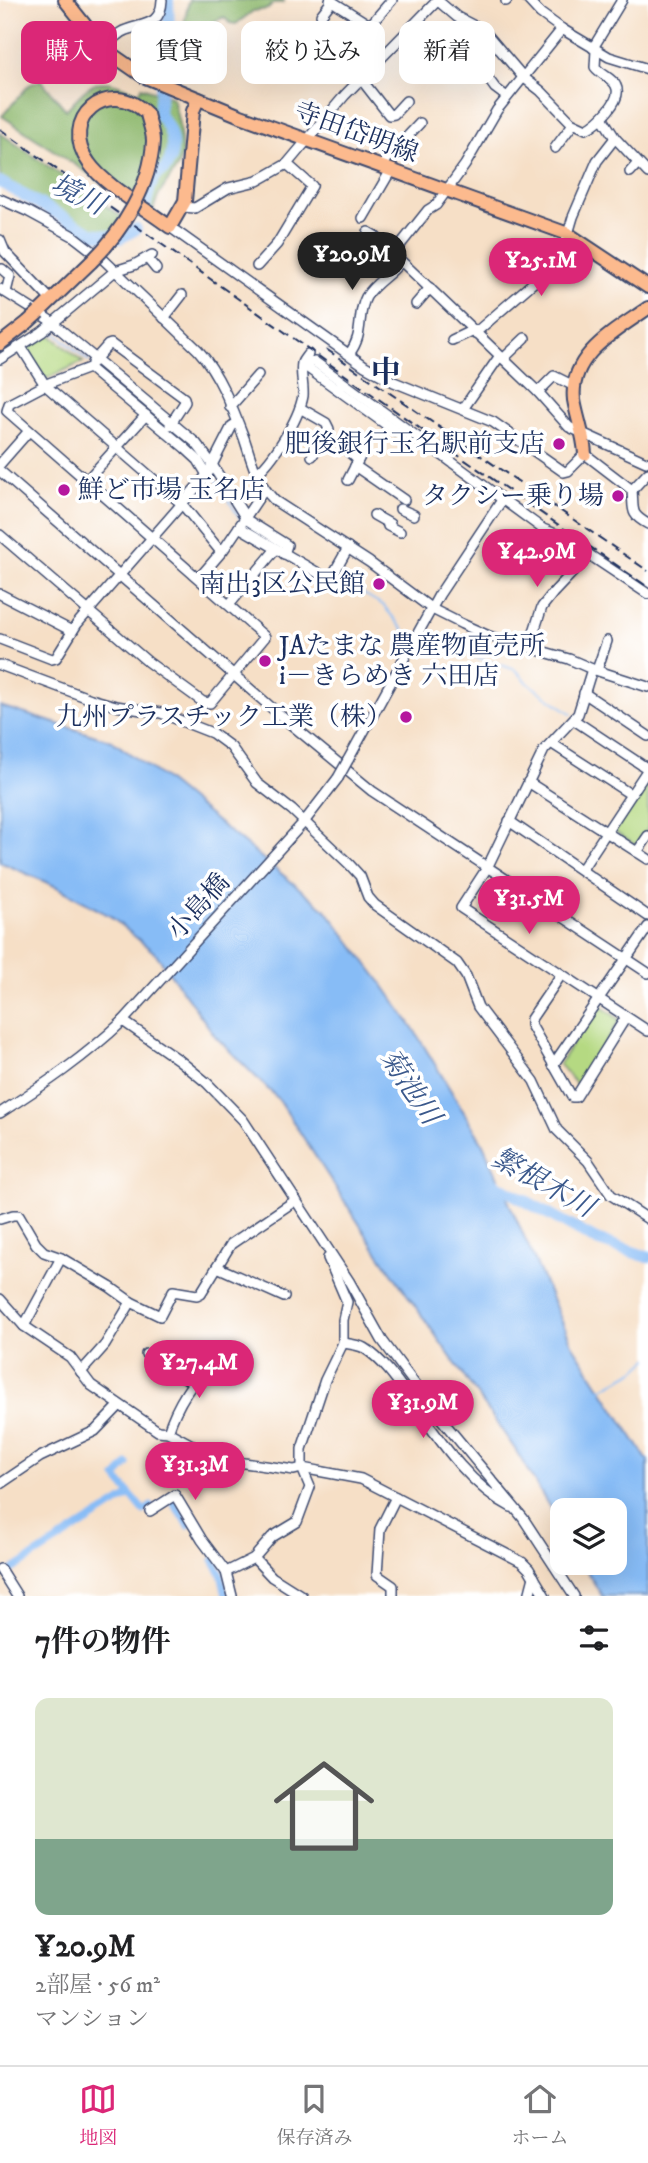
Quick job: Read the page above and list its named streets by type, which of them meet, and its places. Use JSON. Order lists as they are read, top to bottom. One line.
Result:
{"streets":{"main road":["寺田岱明線"],"street":["小島橋"]},"districts":["中"],"water":["境川","菊池川","繁根木川"],"places":["肥後銀行玉名駅前支店","鮮ど市場 玉名店","タクシー乗り場","南出3区公民館","JAたまな 農産物直売所 i－きらめき 六田店","九州プラスチック工業（株）"],"page":{"chip":["購入","賃貸","絞り込み","新着"],"price":["¥20.9M","¥25.1M","¥42.9M","¥31.5M","¥27.4M","¥31.9M","¥31.3M"],"heading":"7件の物件","list":[{"name":"¥20.9M","note":"2部屋 · 56 m² · マンション"}],"tabs":["地図","保存済み","ホーム"]}}
